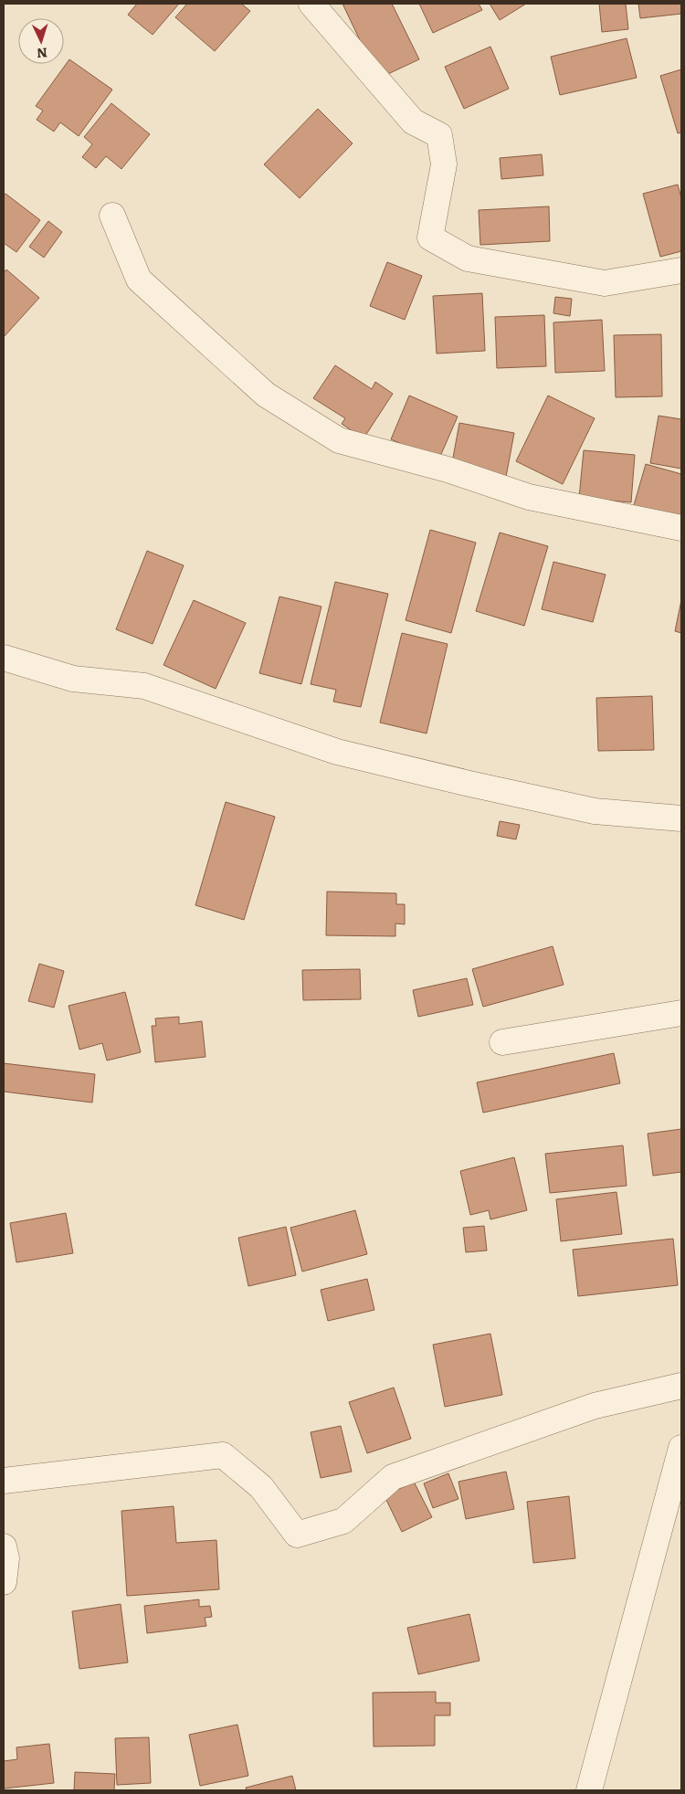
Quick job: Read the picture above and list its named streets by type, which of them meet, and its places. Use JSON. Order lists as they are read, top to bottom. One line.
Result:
{"north":"bottom"}
